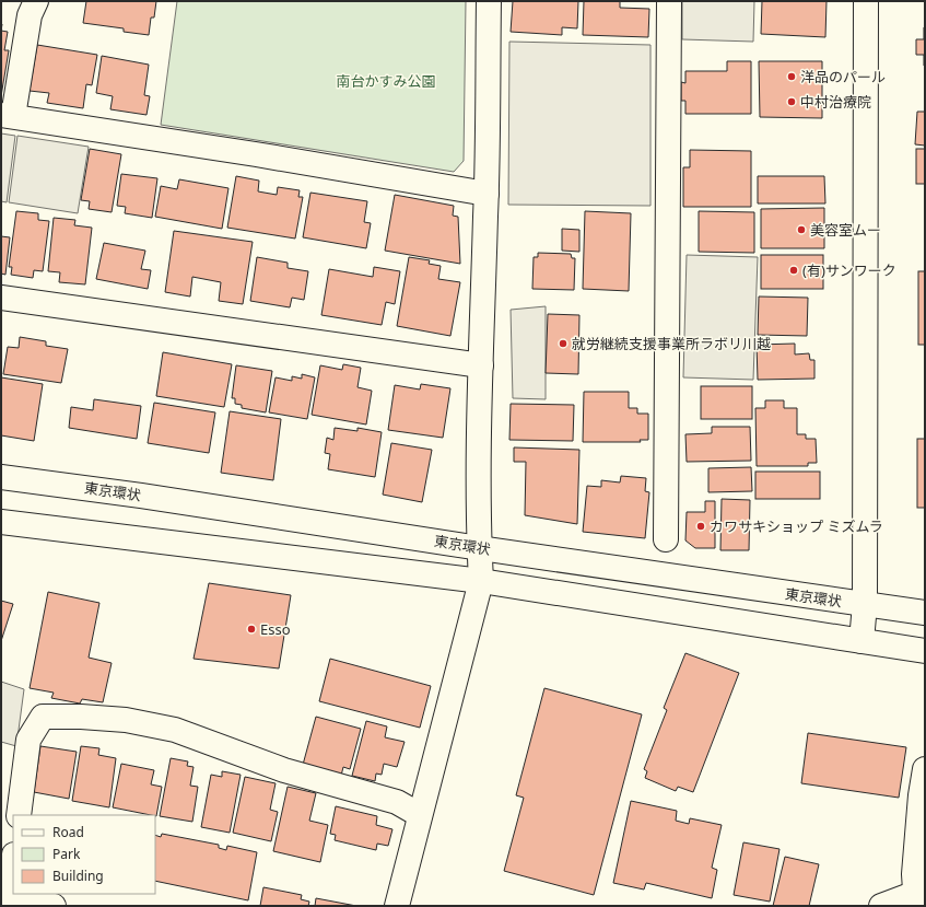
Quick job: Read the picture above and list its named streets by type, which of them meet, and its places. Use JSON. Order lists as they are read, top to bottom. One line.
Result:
{"streets":{"main road":["東京環状"]},"parks":["南台かすみ公園"],"places":["洋品のパール","中村治療院","美容室ムー","(有)サンワーク","就労継続支援事業所ラボリ川越","カワサキショップ ミズムラ","Esso"],"legend":["Road","Park","Building"]}
